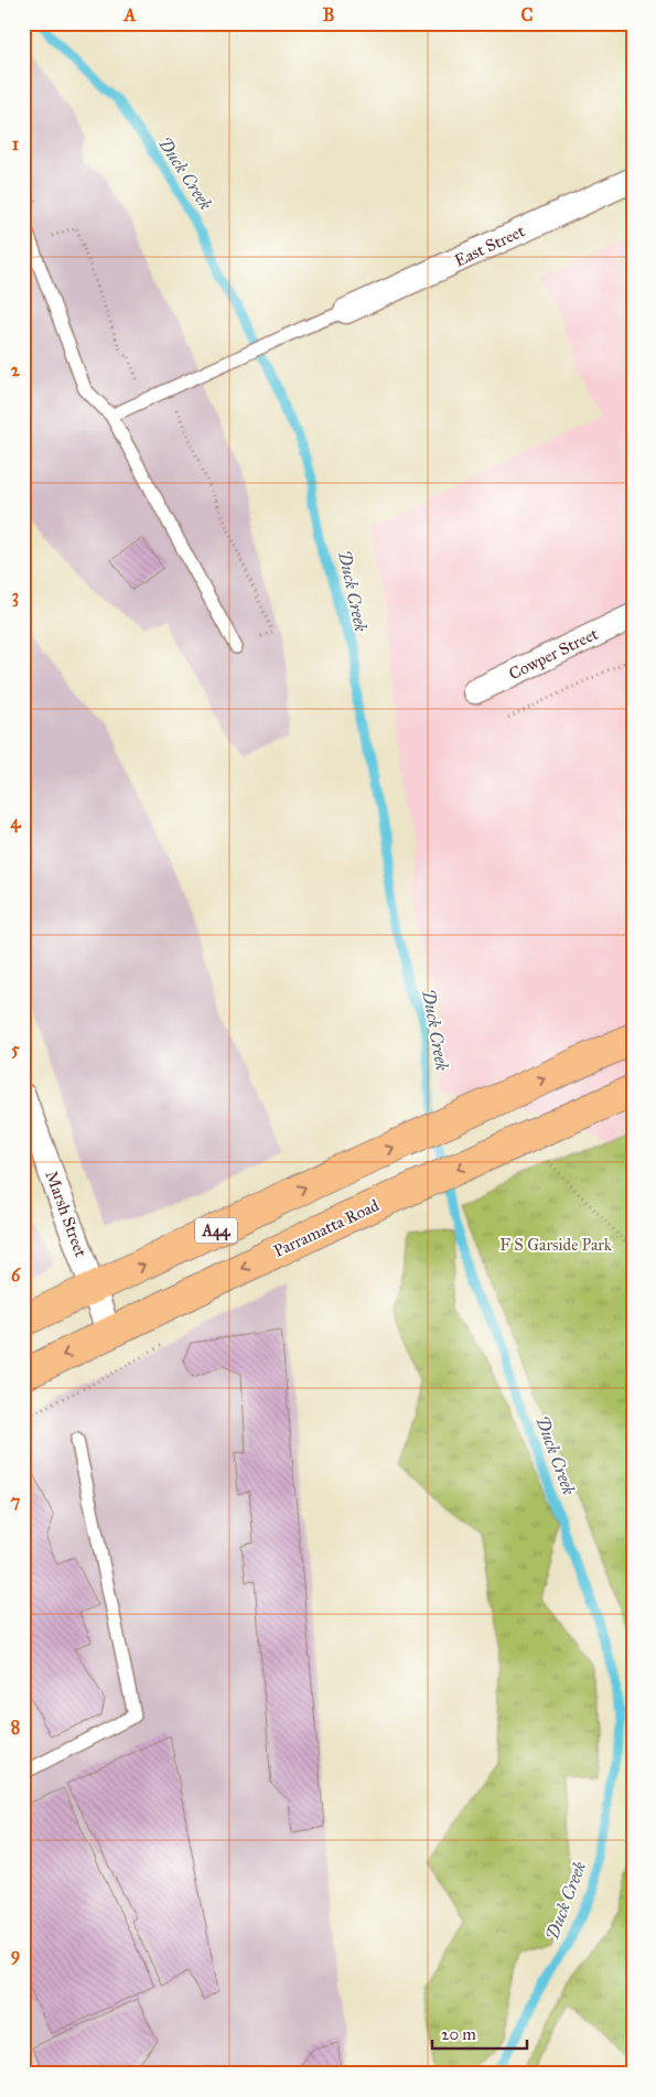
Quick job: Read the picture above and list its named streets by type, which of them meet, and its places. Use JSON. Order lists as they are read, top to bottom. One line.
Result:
{"streets":{"highway":["Parramatta Road","A44"],"street":["East Street","Cowper Street","Marsh Street"]},"crossings":[["Marsh Street","Parramatta Road"],["Marsh Street","A44"]],"water":["Duck Creek"],"parks":["F S Garside Park"],"scale_bar":"20 m","grid":{"columns":["A","B","C"],"rows":["1","2","3","4","5","6","7","8","9"]}}
